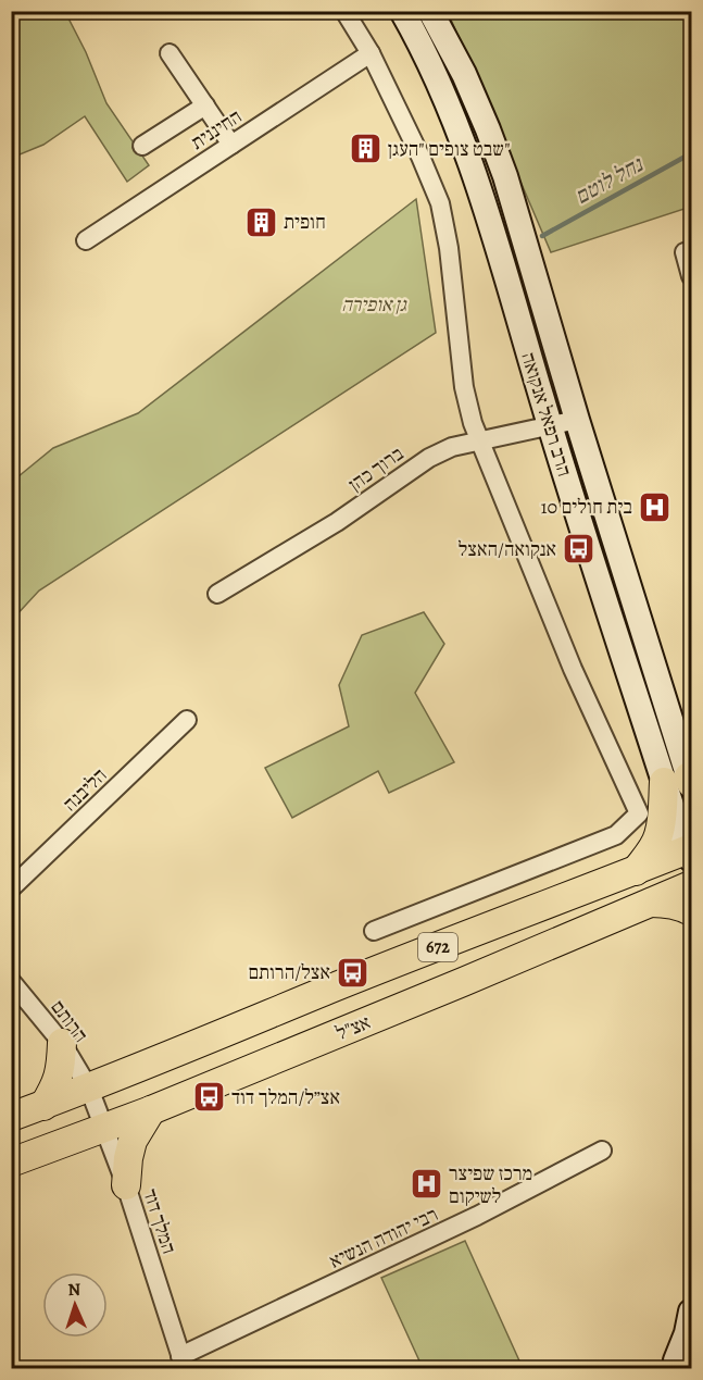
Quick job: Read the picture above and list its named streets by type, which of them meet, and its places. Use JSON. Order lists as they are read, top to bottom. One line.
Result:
{"streets":{"main road":["672","אצ\"ל"],"street":["החיננית","הרב רפאל אנקואה","ברוך כהן","הליבנה","הרותם","המלך דוד","רבי יהודה הנשיא"]},"crossings":[["הרב רפאל אנקואה","ברוך כהן"],["הרב רפאל אנקואה","672"],["672","הרותם"],["672","המלך דוד"],["הרותם","המלך דוד"],["אצ\"ל","המלך דוד"],["המלך דוד","רבי יהודה הנשיא"]],"water":["נחל לוטם"],"parks":["גן אופירה"],"places":{"building":["שבט צופים \"העגן\"","חופית"],"hospital":["בית חולים 10","מרכז שפיצר לשיקום"],"bus stop":["אנקואה/האצל","אצל/הרותם","אצ״ל/המלך דוד"]},"north":"top"}
